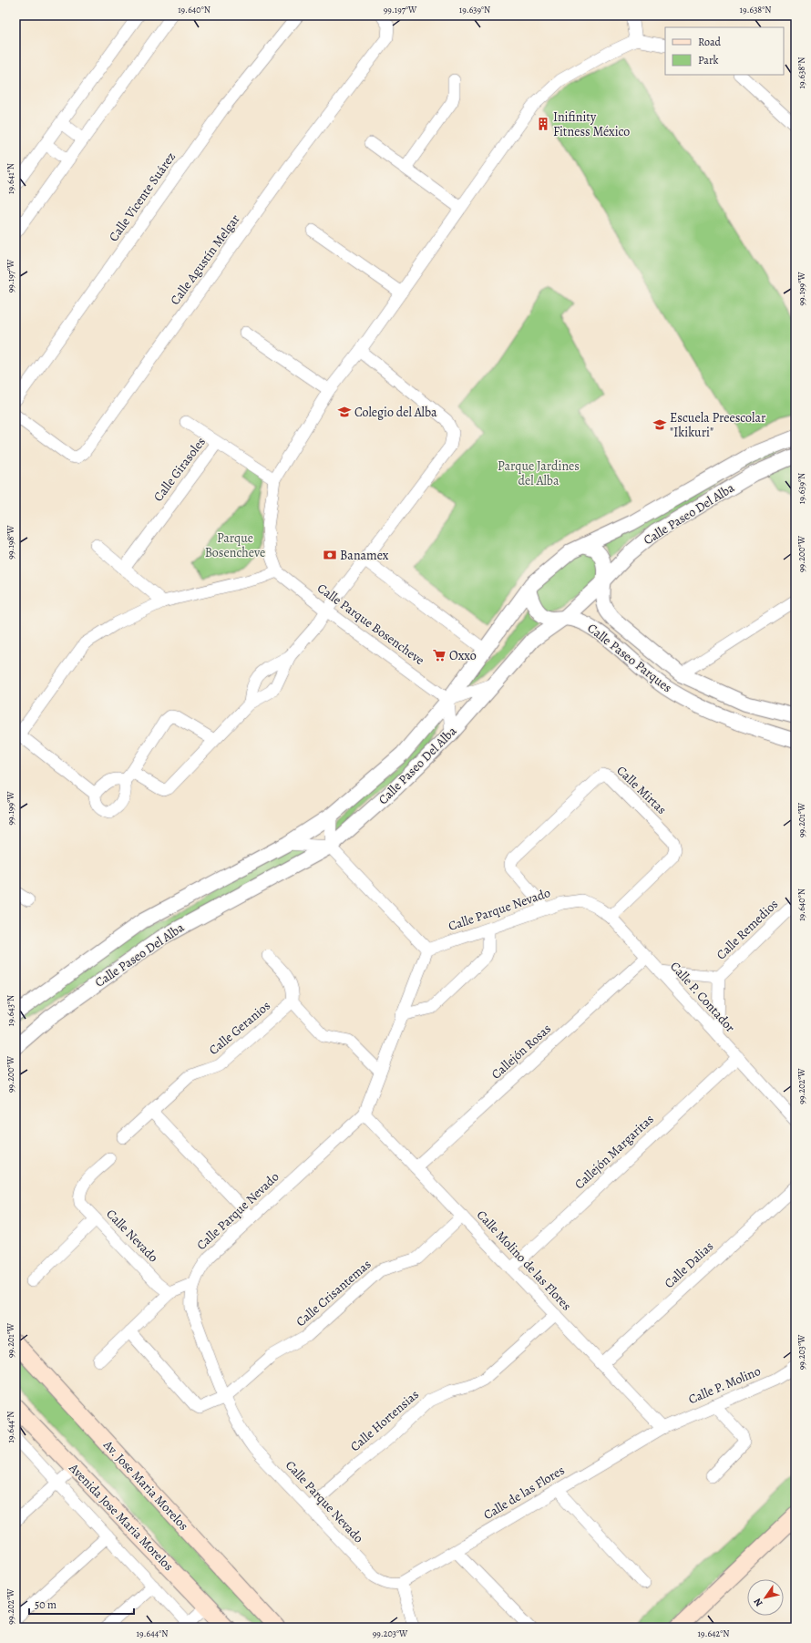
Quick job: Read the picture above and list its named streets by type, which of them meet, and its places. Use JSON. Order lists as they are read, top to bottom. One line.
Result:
{"streets":{"main road":["Av. Jose Maria Morelos","Avenida Jose Maria Morelos"],"street":["Calle Vicente Suárez","Calle Agustín Melgar","Calle Girasoles","Calle Paseo Del Alba","Calle Parque Bosencheve","Calle Paseo Parques","Calle Mirtas","Calle Parque Nevado","Calle Remedios","Calle P. Contador","Calle Geranios","Callejón Rosas","Callejón Margaritas","Calle Nevado","Calle Molino de las Flores","Calle Dalias","Calle Crisantemas","Calle P. Molino","Calle Hortensias","Calle de las Flores"]},"crossings":[["Calle Paseo Del Alba","Calle Parque Bosencheve"],["Calle Paseo Del Alba","Calle Paseo Parques"],["Calle Mirtas","Calle Parque Nevado"],["Calle Mirtas","Calle P. Contador"],["Calle Parque Nevado","Calle P. Contador"],["Calle Parque Nevado","Calle Molino de las Flores"],["Calle Parque Nevado","Calle Crisantemas"],["Calle Parque Nevado","Calle Hortensias"],["Calle Parque Nevado","Calle de las Flores"],["Calle Remedios","Calle P. Contador"],["Calle P. Contador","Callejón Rosas"],["Calle P. Contador","Callejón Margaritas"],["Callejón Rosas","Calle Molino de las Flores"],["Callejón Margaritas","Calle Molino de las Flores"],["Calle Molino de las Flores","Calle Dalias"],["Calle Molino de las Flores","Calle Crisantemas"],["Calle Molino de las Flores","Calle P. Molino"],["Calle Molino de las Flores","Calle Hortensias"],["Calle Molino de las Flores","Calle de las Flores"],["Calle P. Molino","Calle de las Flores"]],"parks":["Parque Jardines del Alba","Parque Bosencheve"],"places":{"building":["Inifinity Fitness México"],"school or university":["Colegio del Alba","Escuela Preescolar \"Ikikuri\""],"bank":["Banamex"],"supermarket":["Oxxo"]},"legend":["Road","Park"],"scale_bar":"50 m","north":"bottom left","coordinates":["19.640°N","99.197°W","19.639°N","19.638°N","19.641°N","99.199°W","99.198°W","99.200°W","99.201°W","19.643°N","99.202°W","99.203°W","19.644°N","19.642°N"]}
